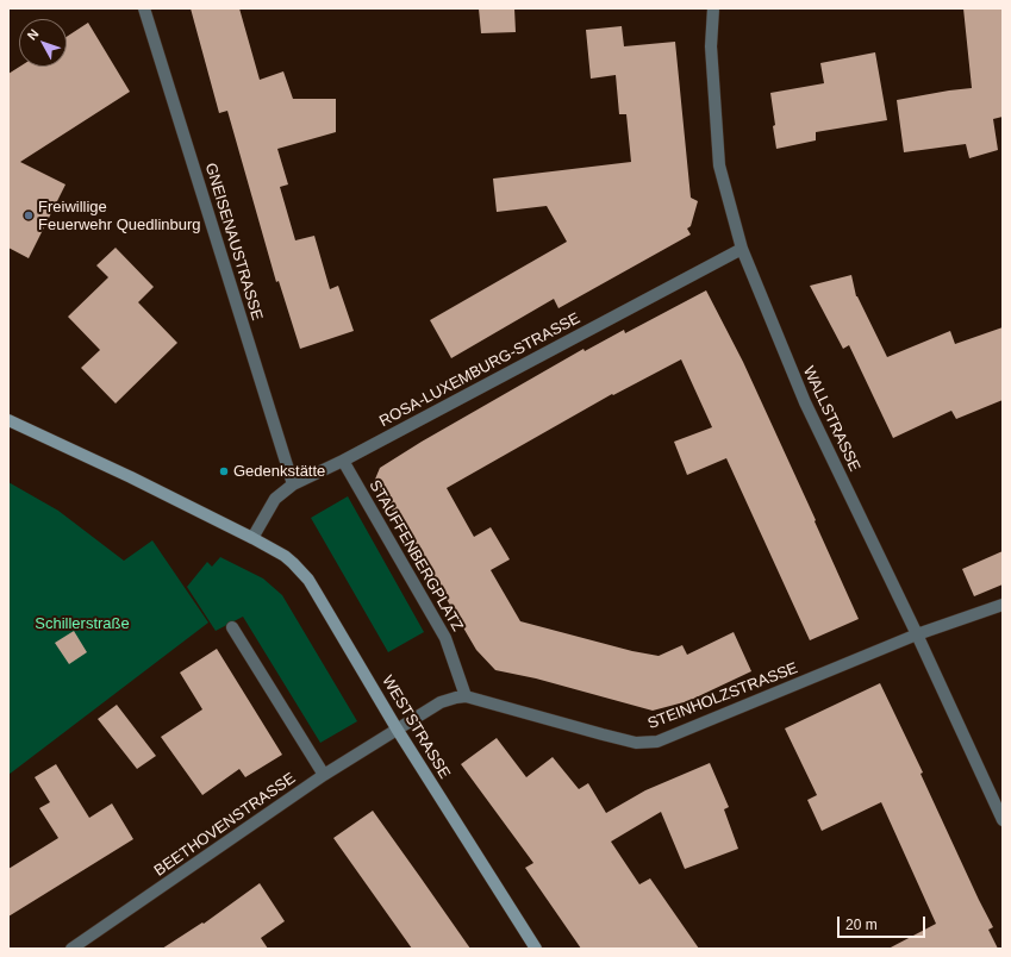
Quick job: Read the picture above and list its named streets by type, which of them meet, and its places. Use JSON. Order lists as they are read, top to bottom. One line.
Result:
{"streets":{"main road":["WESTSTRASSE"],"street":["GNEISENAUSTRASSE","ROSA-LUXEMBURG-STRASSE","WALLSTRASSE","STAUFFENBERGPLATZ","STEINHOLZSTRASSE","BEETHOVENSTRASSE"]},"crossings":[["GNEISENAUSTRASSE","ROSA-LUXEMBURG-STRASSE"],["ROSA-LUXEMBURG-STRASSE","WALLSTRASSE"],["ROSA-LUXEMBURG-STRASSE","STAUFFENBERGPLATZ"],["ROSA-LUXEMBURG-STRASSE","WESTSTRASSE"],["WALLSTRASSE","STEINHOLZSTRASSE"],["STAUFFENBERGPLATZ","STEINHOLZSTRASSE"],["STEINHOLZSTRASSE","WESTSTRASSE"],["STEINHOLZSTRASSE","BEETHOVENSTRASSE"],["WESTSTRASSE","BEETHOVENSTRASSE"]],"parks":["Schillerstraße"],"places":["Freiwillige Feuerwehr Quedlinburg","Gedenkstätte"],"scale_bar":"20 m","north":"top left"}
